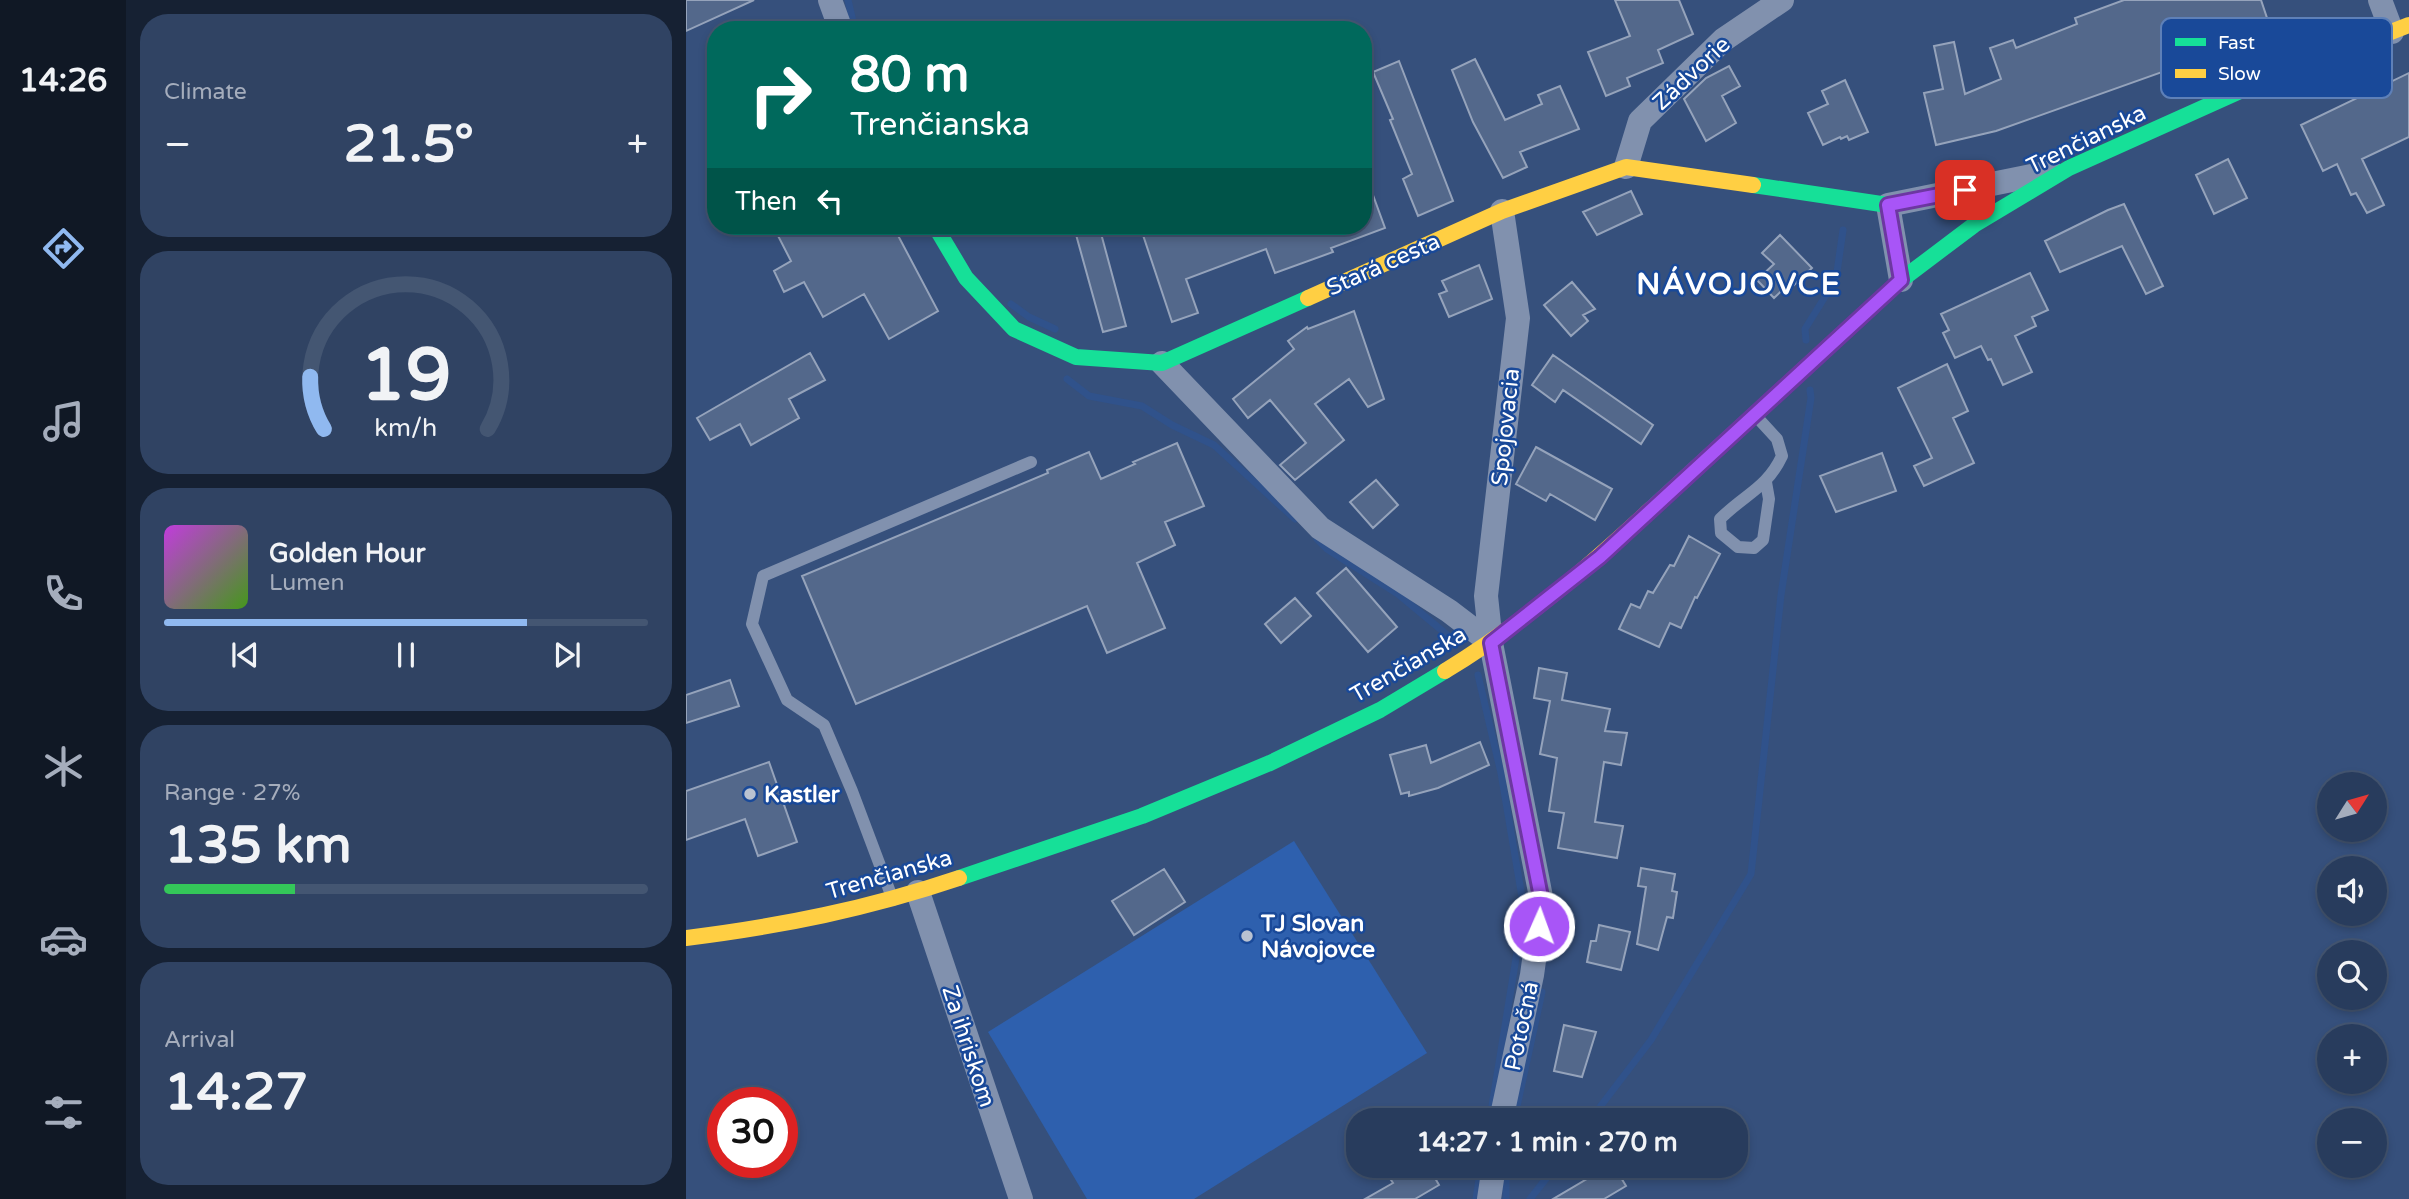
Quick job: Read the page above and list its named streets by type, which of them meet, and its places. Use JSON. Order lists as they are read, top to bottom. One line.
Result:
{"streets":{"main road":["Trenčianska","Stará cesta"],"street":["Zádvorie","Spojovacia","Potočná","Za ihriskom"]},"crossings":[["Zádvorie","Stará cesta"],["Trenčianska","Stará cesta"],["Trenčianska","Spojovacia"],["Trenčianska","Potočná"],["Trenčianska","Za ihriskom"],["Stará cesta","Spojovacia"],["Spojovacia","Potočná"]],"districts":["NÁVOJOVCE"],"places":["Kastler","TJ Slovan Návojovce"],"legend":["Fast","Slow"],"north":"top right","page":{"tabs":"14:26","tile":["Climate",["Range · 27%","135 km"],["Arrival","14:27"]],"turn":["80 m","Trenčianska"],"heat":["−","21.5°","+"],"then":"Then","song":["Golden Hour","Lumen"],"map_buttons":["+","−"],"limit":"30","trip":"14:27 · 1 min · 270 m","gauge":["19","km/h"]}}
